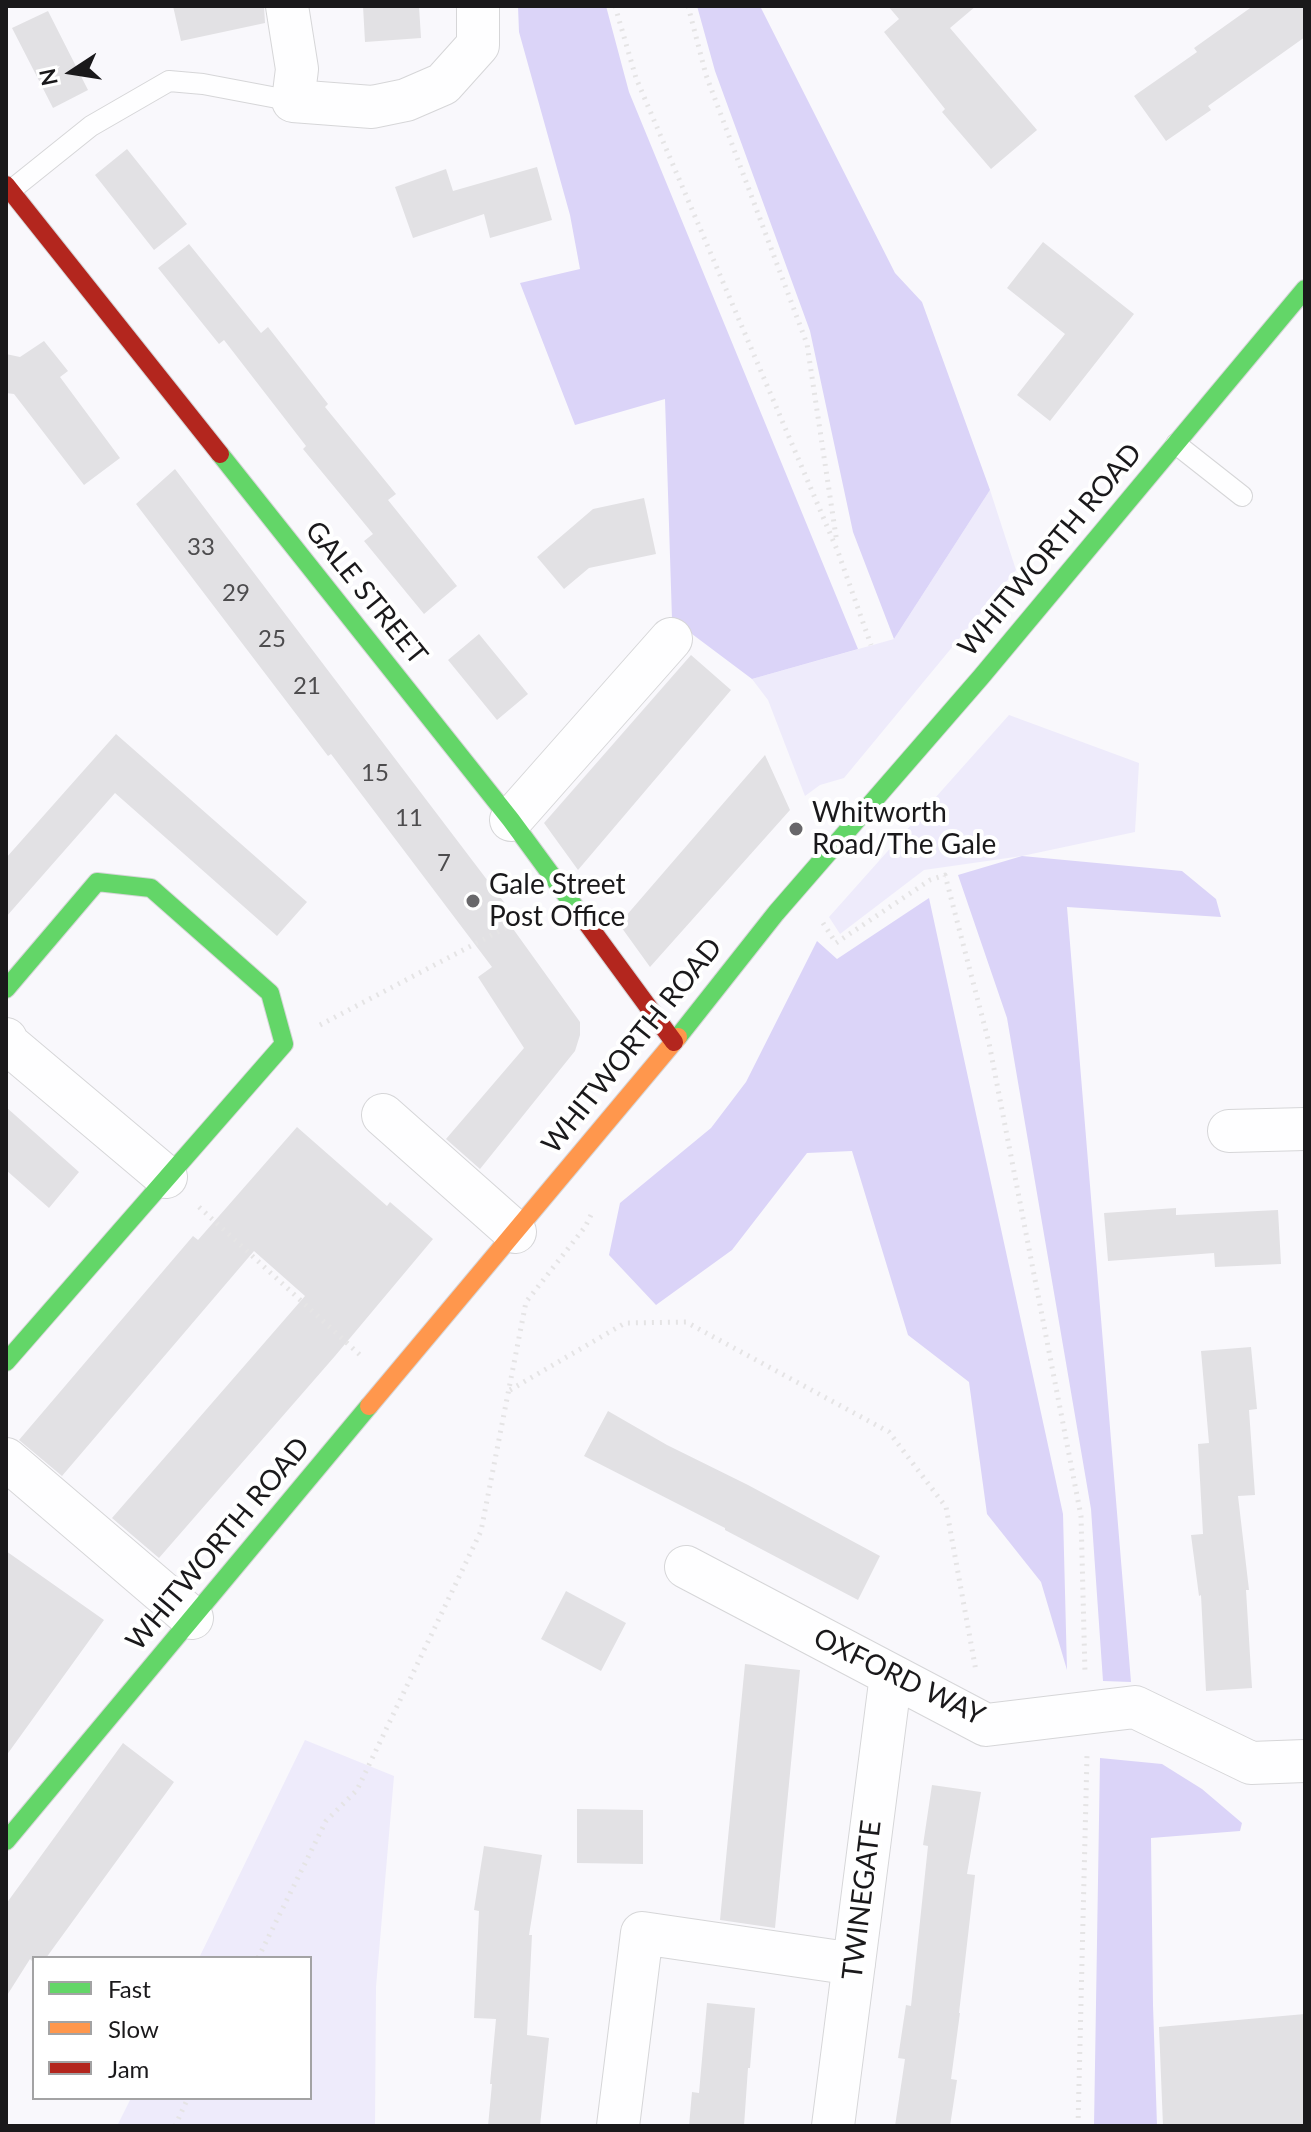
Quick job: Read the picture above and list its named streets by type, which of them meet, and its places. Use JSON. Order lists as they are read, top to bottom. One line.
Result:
{"streets":{"main road":["WHITWORTH ROAD","GALE STREET"],"street":["OXFORD WAY","TWINEGATE"]},"crossings":[["WHITWORTH ROAD","GALE STREET"],["OXFORD WAY","TWINEGATE"]],"places":["Whitworth Road/The Gale","Gale Street Post Office"],"house_numbers":["33","29","25","21","15","11","7"],"legend":["Fast","Slow","Jam"],"north":"left"}
